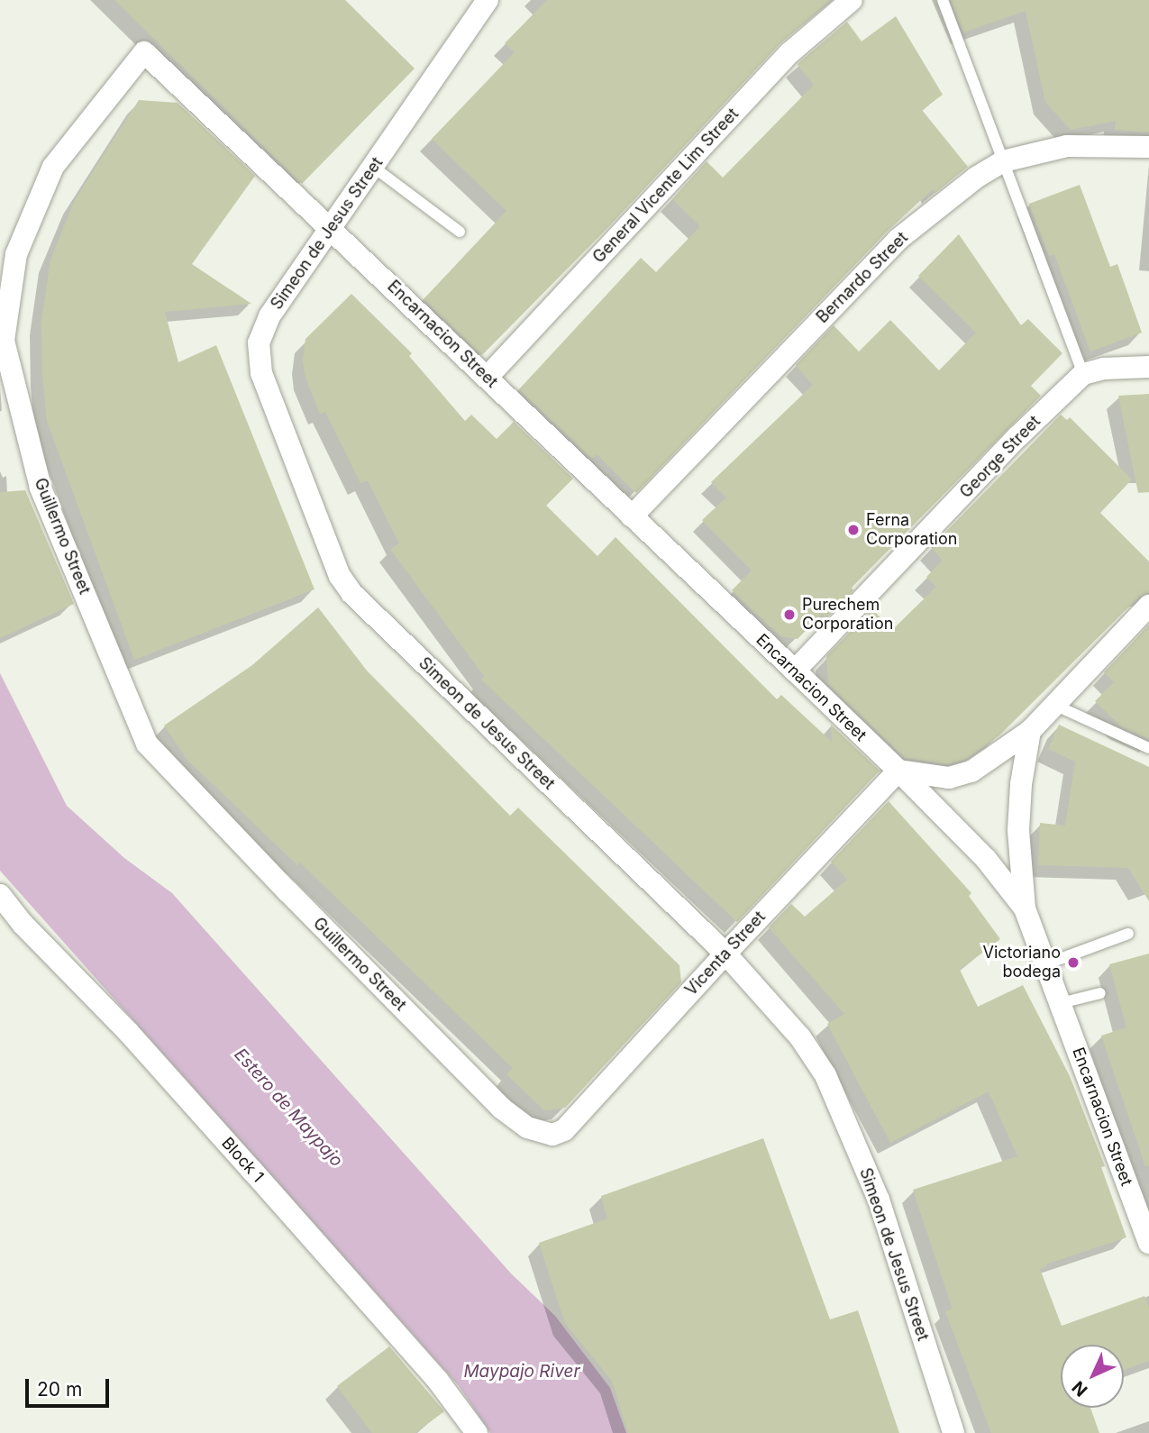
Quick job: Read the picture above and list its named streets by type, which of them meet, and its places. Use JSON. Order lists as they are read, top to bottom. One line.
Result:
{"streets":{"street":["General Vicente Lim Street","Simeon de Jesus Street","Bernardo Street","Encarnacion Street","George Street","Guillermo Street","Vicenta Street","Block 1"]},"crossings":[["General Vicente Lim Street","Encarnacion Street"],["Simeon de Jesus Street","Encarnacion Street"],["Simeon de Jesus Street","Guillermo Street"],["Simeon de Jesus Street","Vicenta Street"],["Bernardo Street","Encarnacion Street"],["Encarnacion Street","George Street"],["Encarnacion Street","Guillermo Street"],["Encarnacion Street","Vicenta Street"],["Guillermo Street","Vicenta Street"]],"water":["Estero de Maypajo","Maypajo River"],"places":["Ferna Corporation","Purechem Corporation","Victoriano bodega"],"scale_bar":"20 m","north":"bottom left"}
